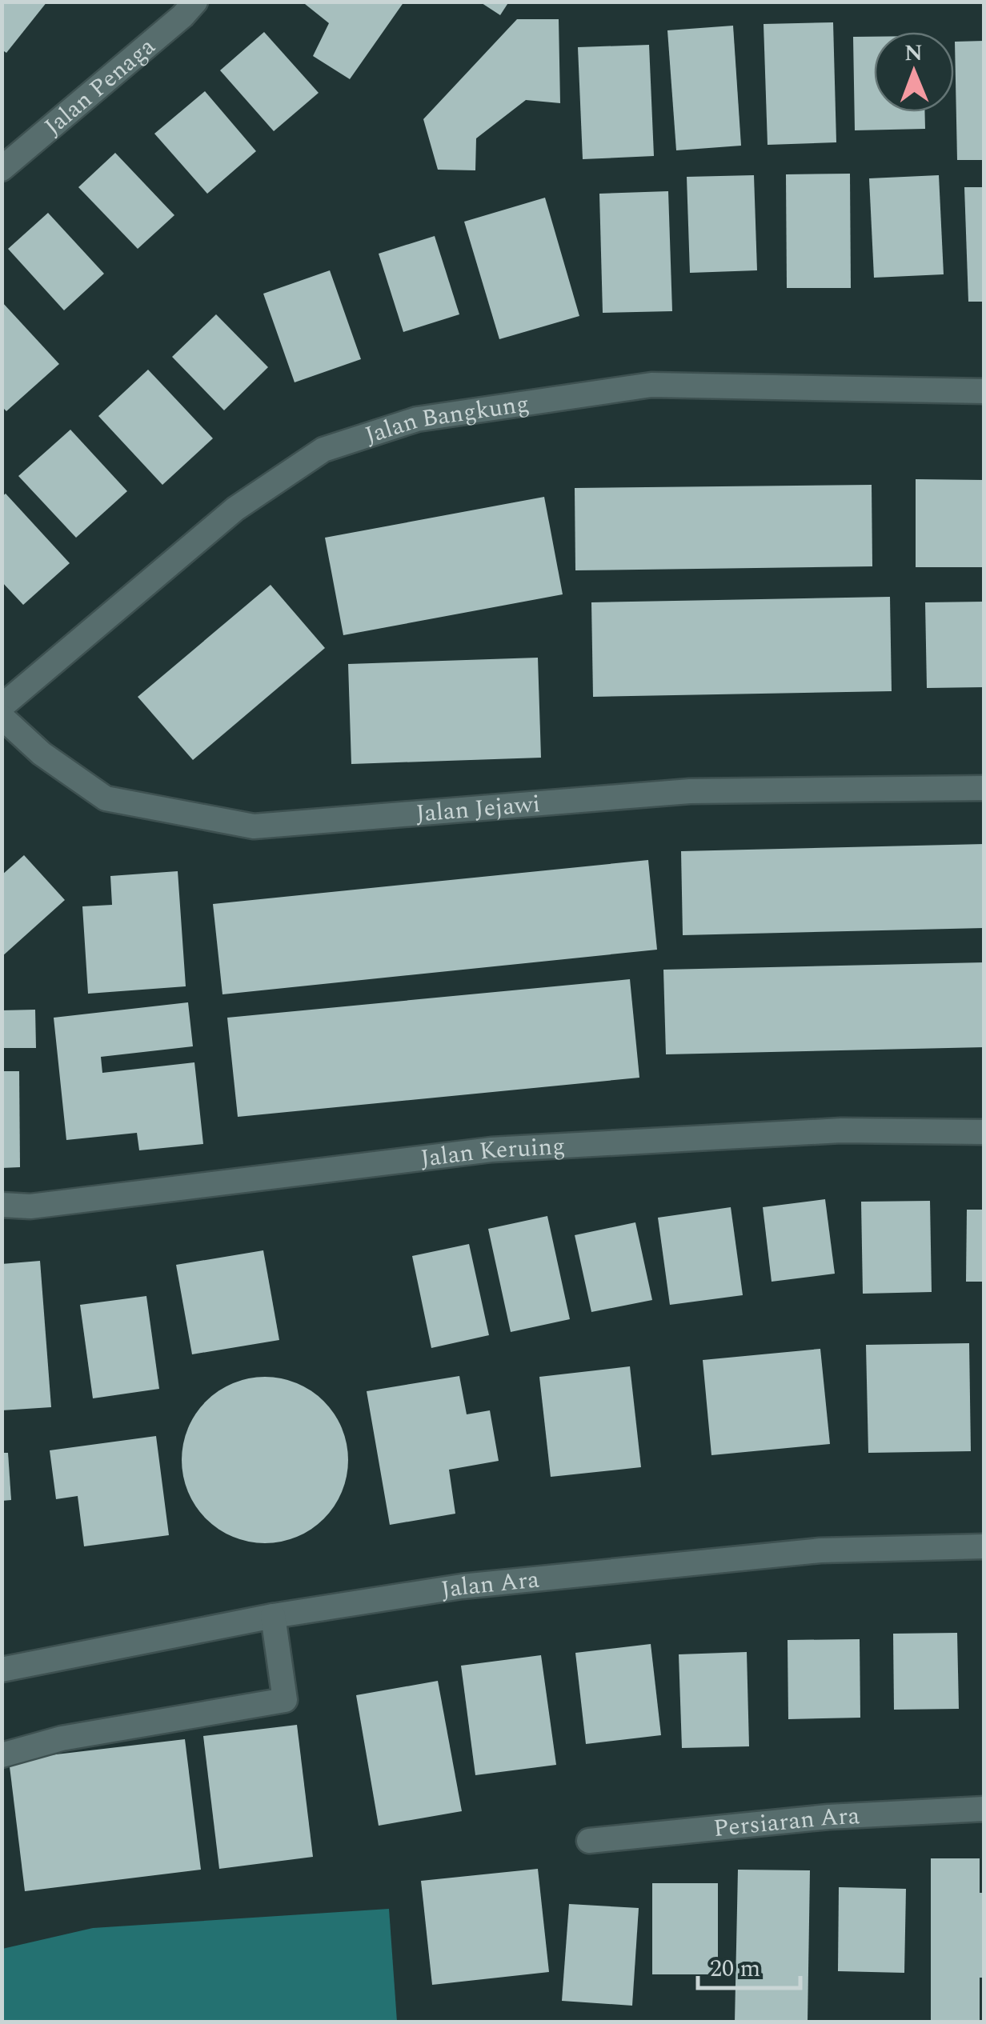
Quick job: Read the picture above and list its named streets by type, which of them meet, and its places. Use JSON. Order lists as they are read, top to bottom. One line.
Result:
{"streets":{"street":["Jalan Penaga","Jalan Bangkung","Jalan Jejawi","Jalan Keruing","Jalan Ara","Persiaran Ara"]},"scale_bar":"20 m","north":"top"}
